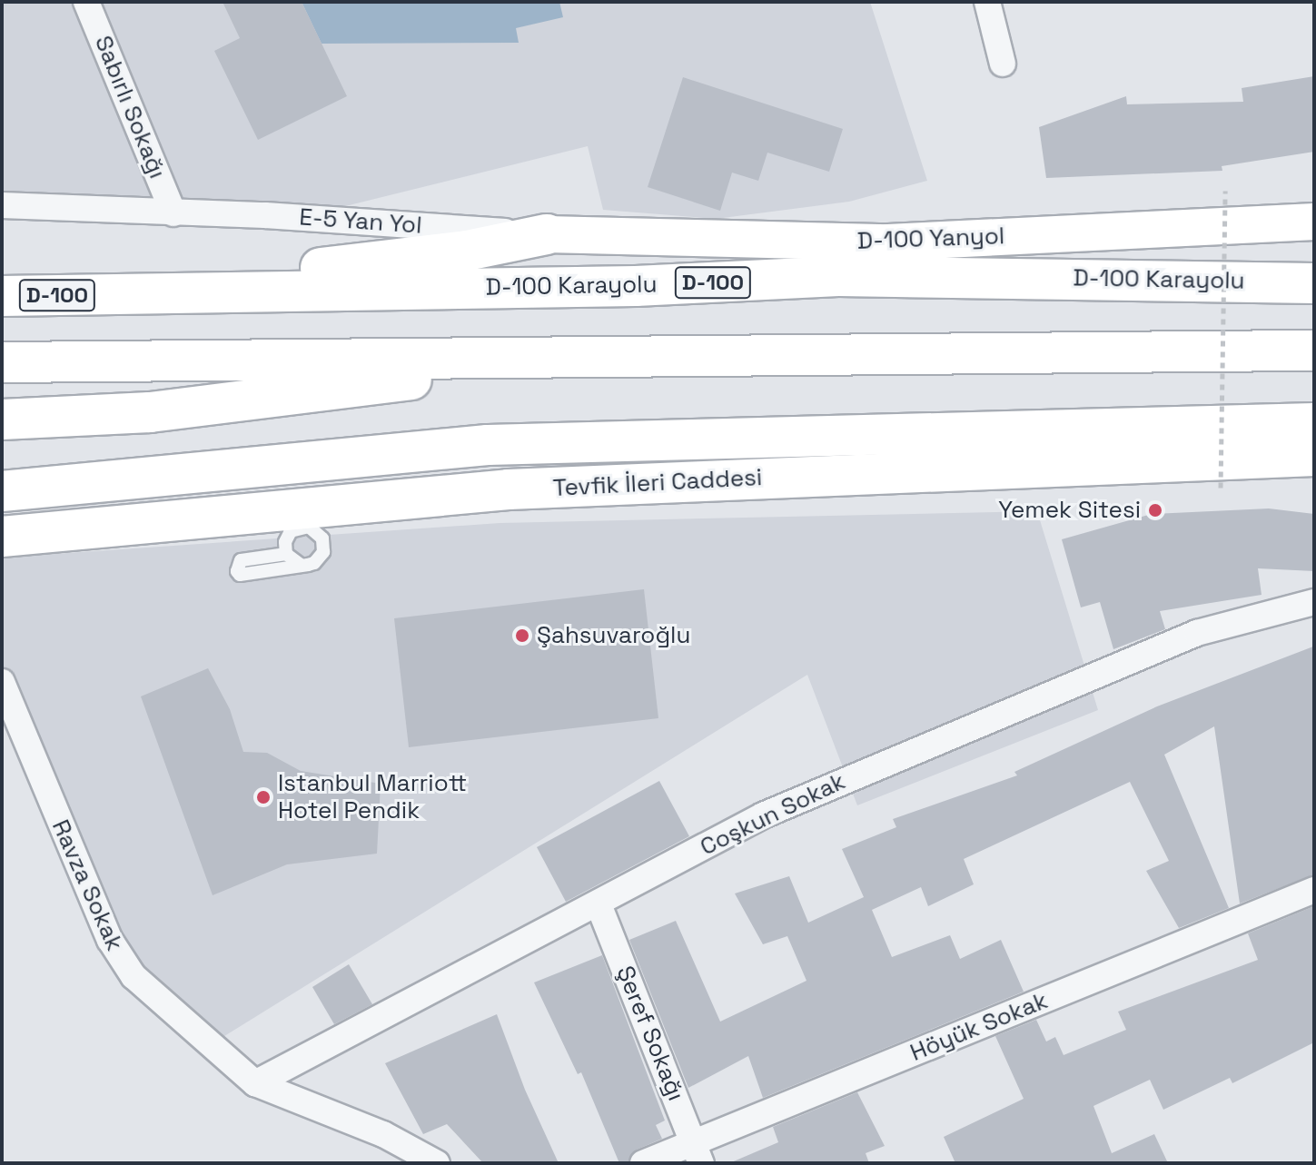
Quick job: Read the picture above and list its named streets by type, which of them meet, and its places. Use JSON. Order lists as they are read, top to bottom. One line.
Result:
{"streets":{"main road":["D-100 Yanyol","D-100 Karayolu","D-100","Tevfik İleri Caddesi"],"street":["Sabırlı Sokağı","E-5 Yan Yol","Coşkun Sokak","Ravza Sokak","Höyük Sokak","Şeref Sokağı"]},"crossings":[["Sabırlı Sokağı","E-5 Yan Yol"],["E-5 Yan Yol","D-100 Yanyol"],["Coşkun Sokak","Ravza Sokak"],["Coşkun Sokak","Şeref Sokağı"],["Höyük Sokak","Şeref Sokağı"]],"places":["Yemek Sitesi","Şahsuvaroğlu","Istanbul Marriott Hotel Pendik"]}
